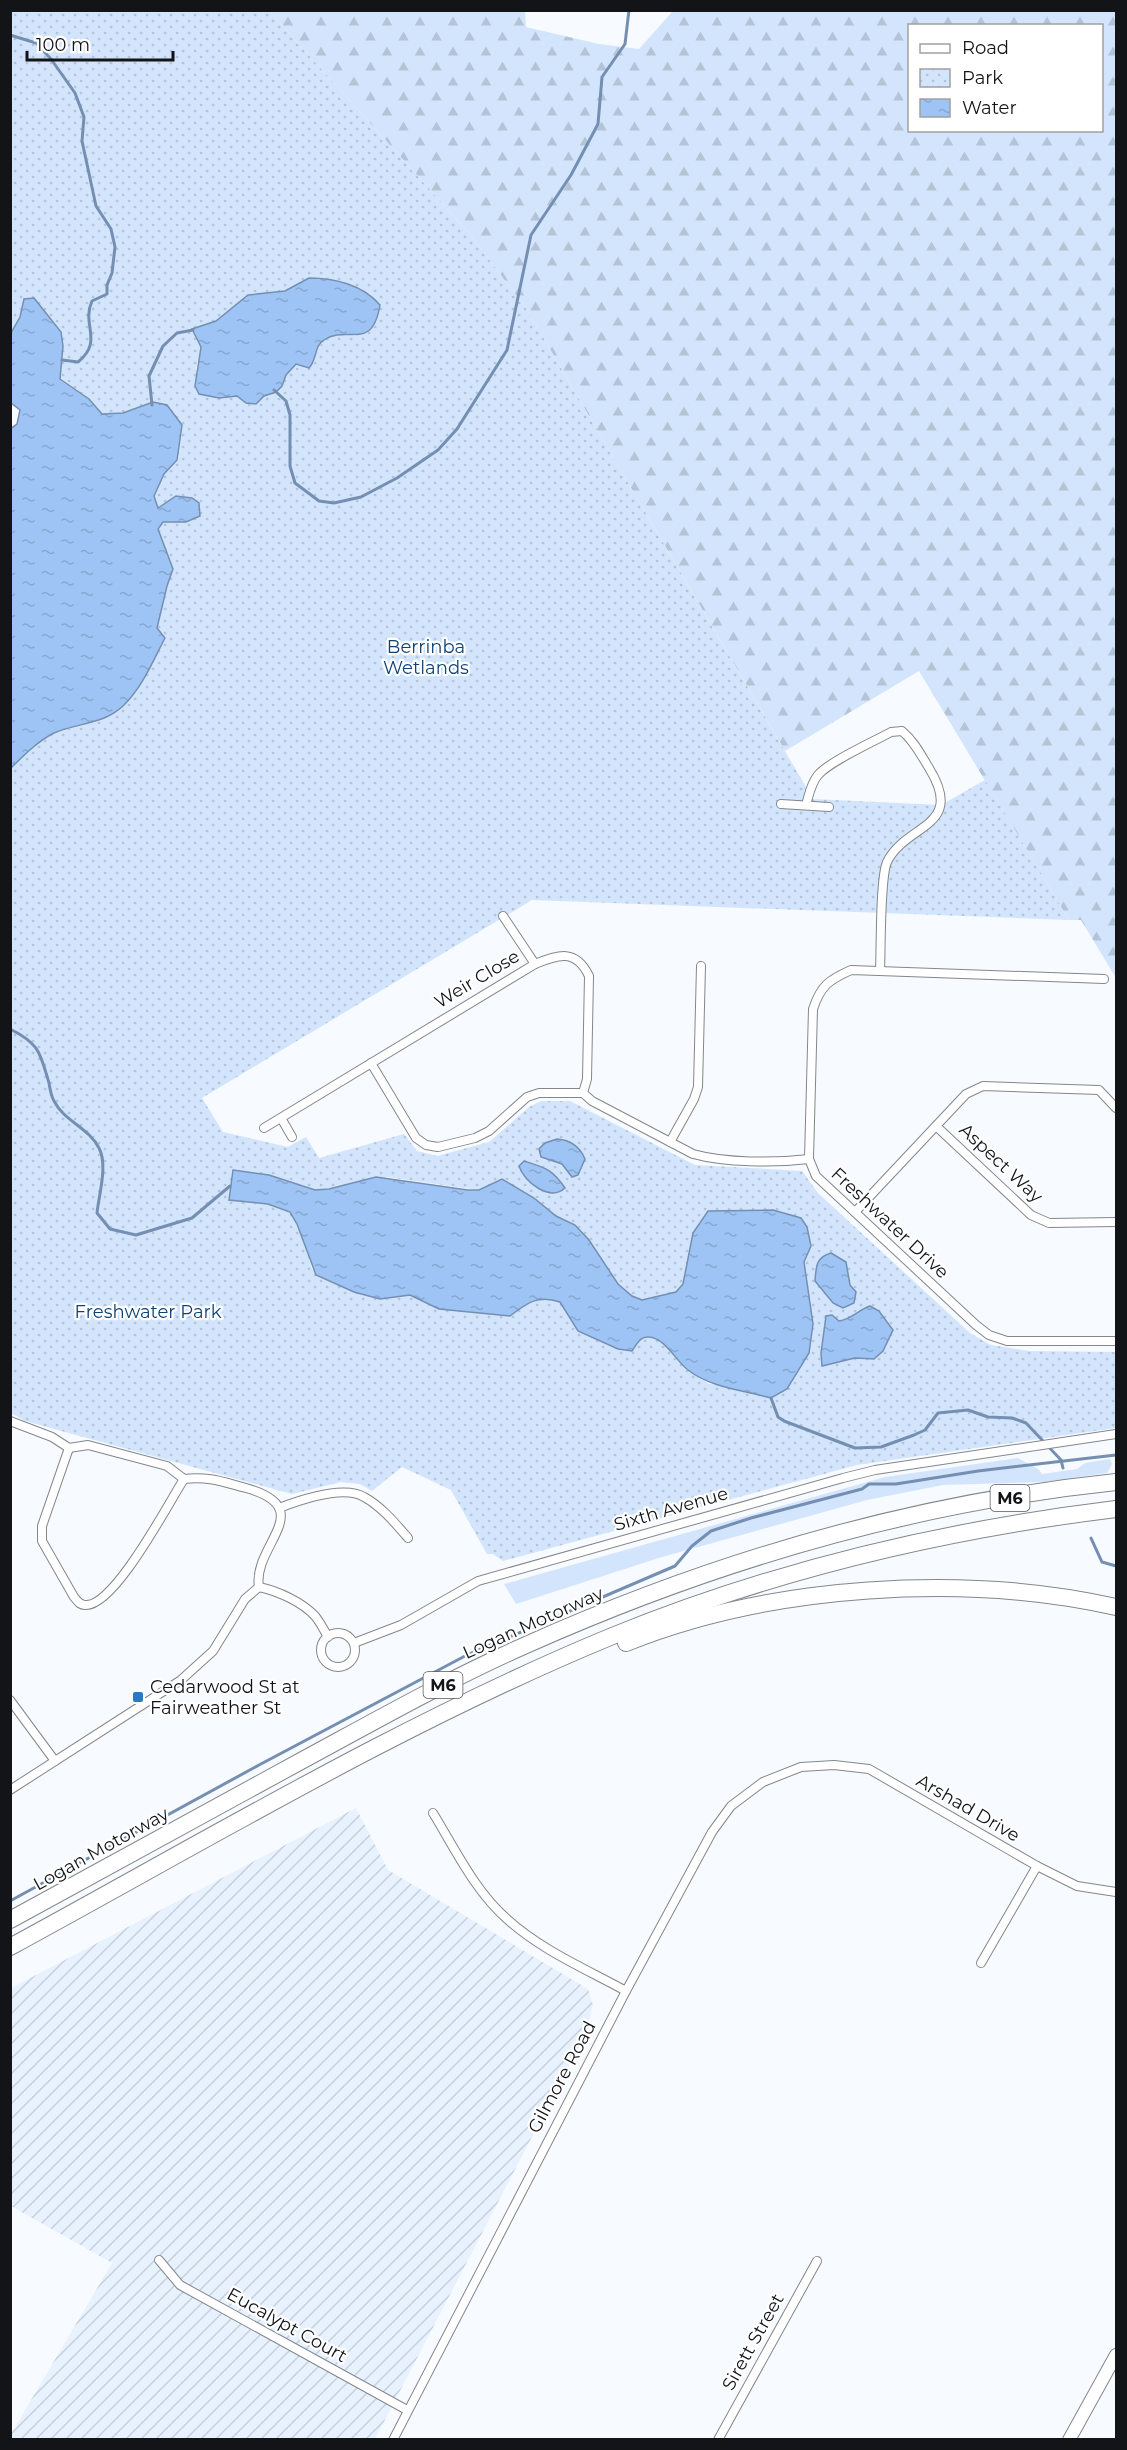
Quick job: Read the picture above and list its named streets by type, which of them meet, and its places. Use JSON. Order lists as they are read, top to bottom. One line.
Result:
{"streets":{"highway":["M6","Logan Motorway"],"street":["Weir Close","Aspect Way","Freshwater Drive","Sixth Avenue","Arshad Drive","Gilmore Road","Eucalypt Court","Sirett Street"]},"crossings":[["Arshad Drive","Gilmore Road"],["Gilmore Road","Eucalypt Court"]],"parks":["Berrinba Wetlands","Freshwater Park"],"places":{"transit":["Cedarwood St at Fairweather St"]},"legend":["Road","Park","Water"],"scale_bar":"100 m"}
